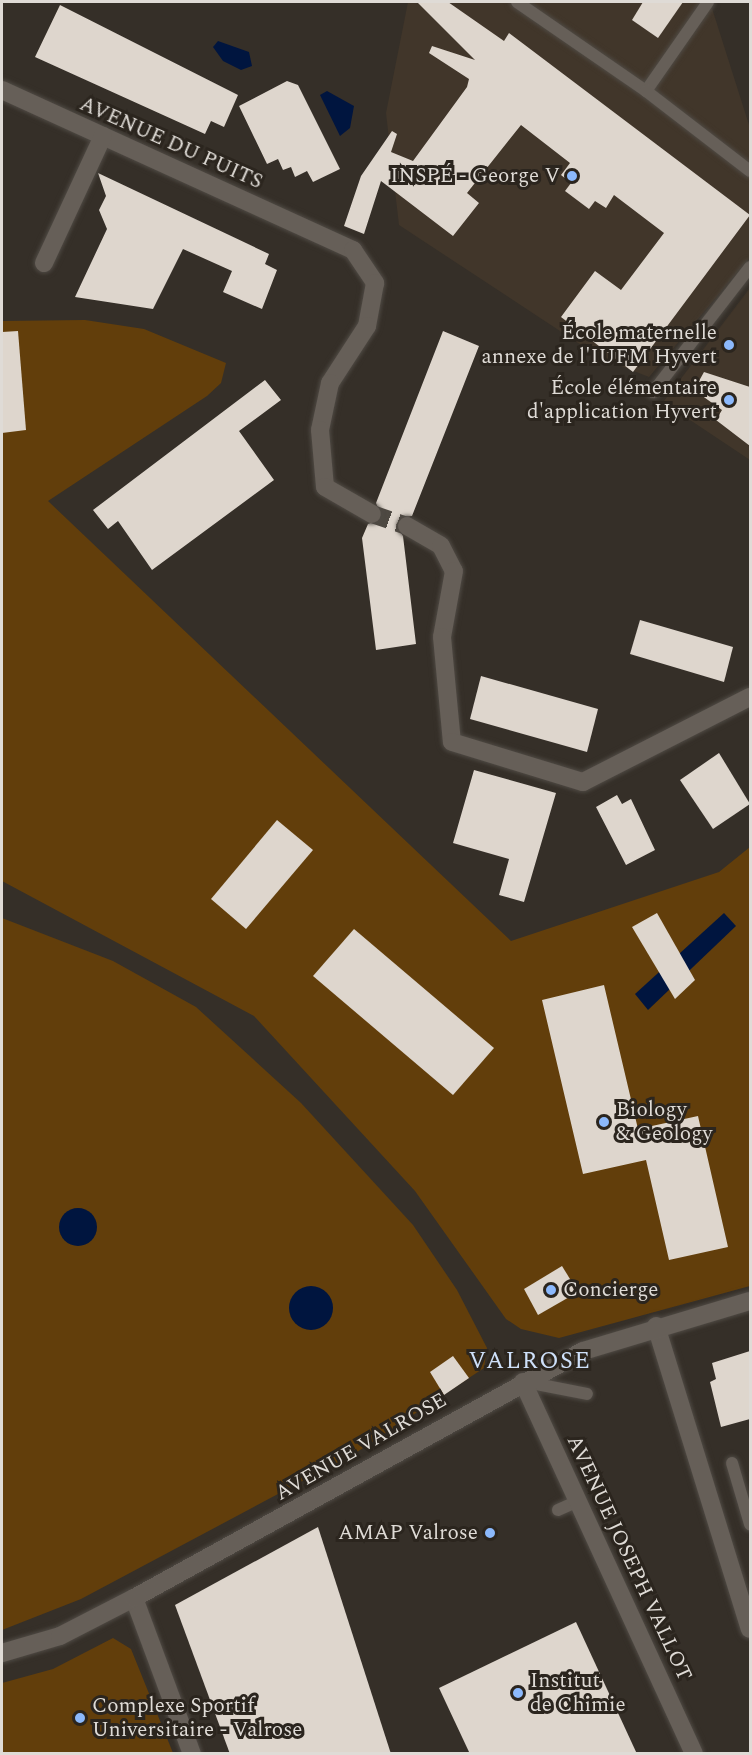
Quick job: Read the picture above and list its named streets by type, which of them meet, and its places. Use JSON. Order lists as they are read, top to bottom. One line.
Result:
{"streets":{"street":["AVENUE DU PUITS","AVENUE VALROSE","AVENUE JOSEPH VALLOT"]},"crossings":[["AVENUE VALROSE","AVENUE JOSEPH VALLOT"]],"districts":["VALROSE"],"places":["INSPÉ - George V","École maternelle annexe de l'IUFM Hyvert","École élémentaire d'application Hyvert","Biology & Geology","Concierge","AMAP Valrose","Institut de Chimie","Complexe Sportif Universitaire - Valrose"]}
